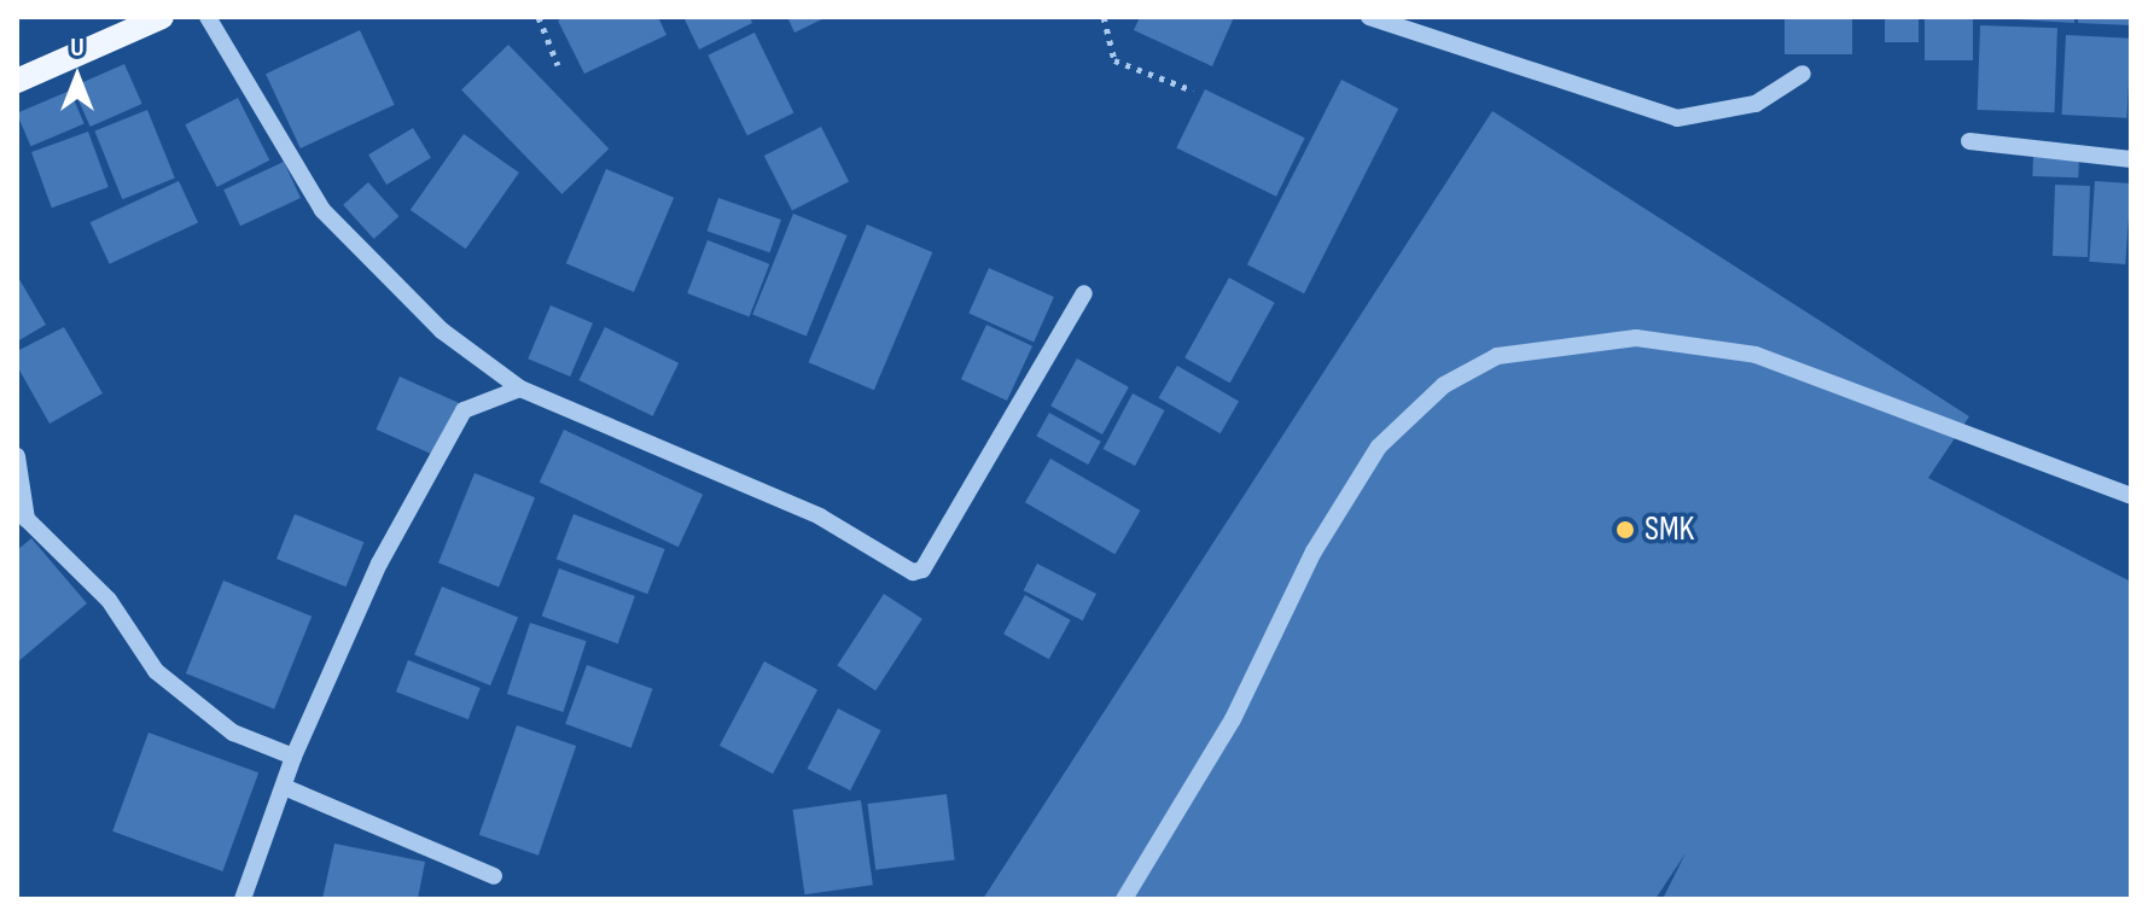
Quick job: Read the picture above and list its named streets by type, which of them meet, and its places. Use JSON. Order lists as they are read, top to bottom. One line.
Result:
{"places":["SMK"],"north":"top"}
